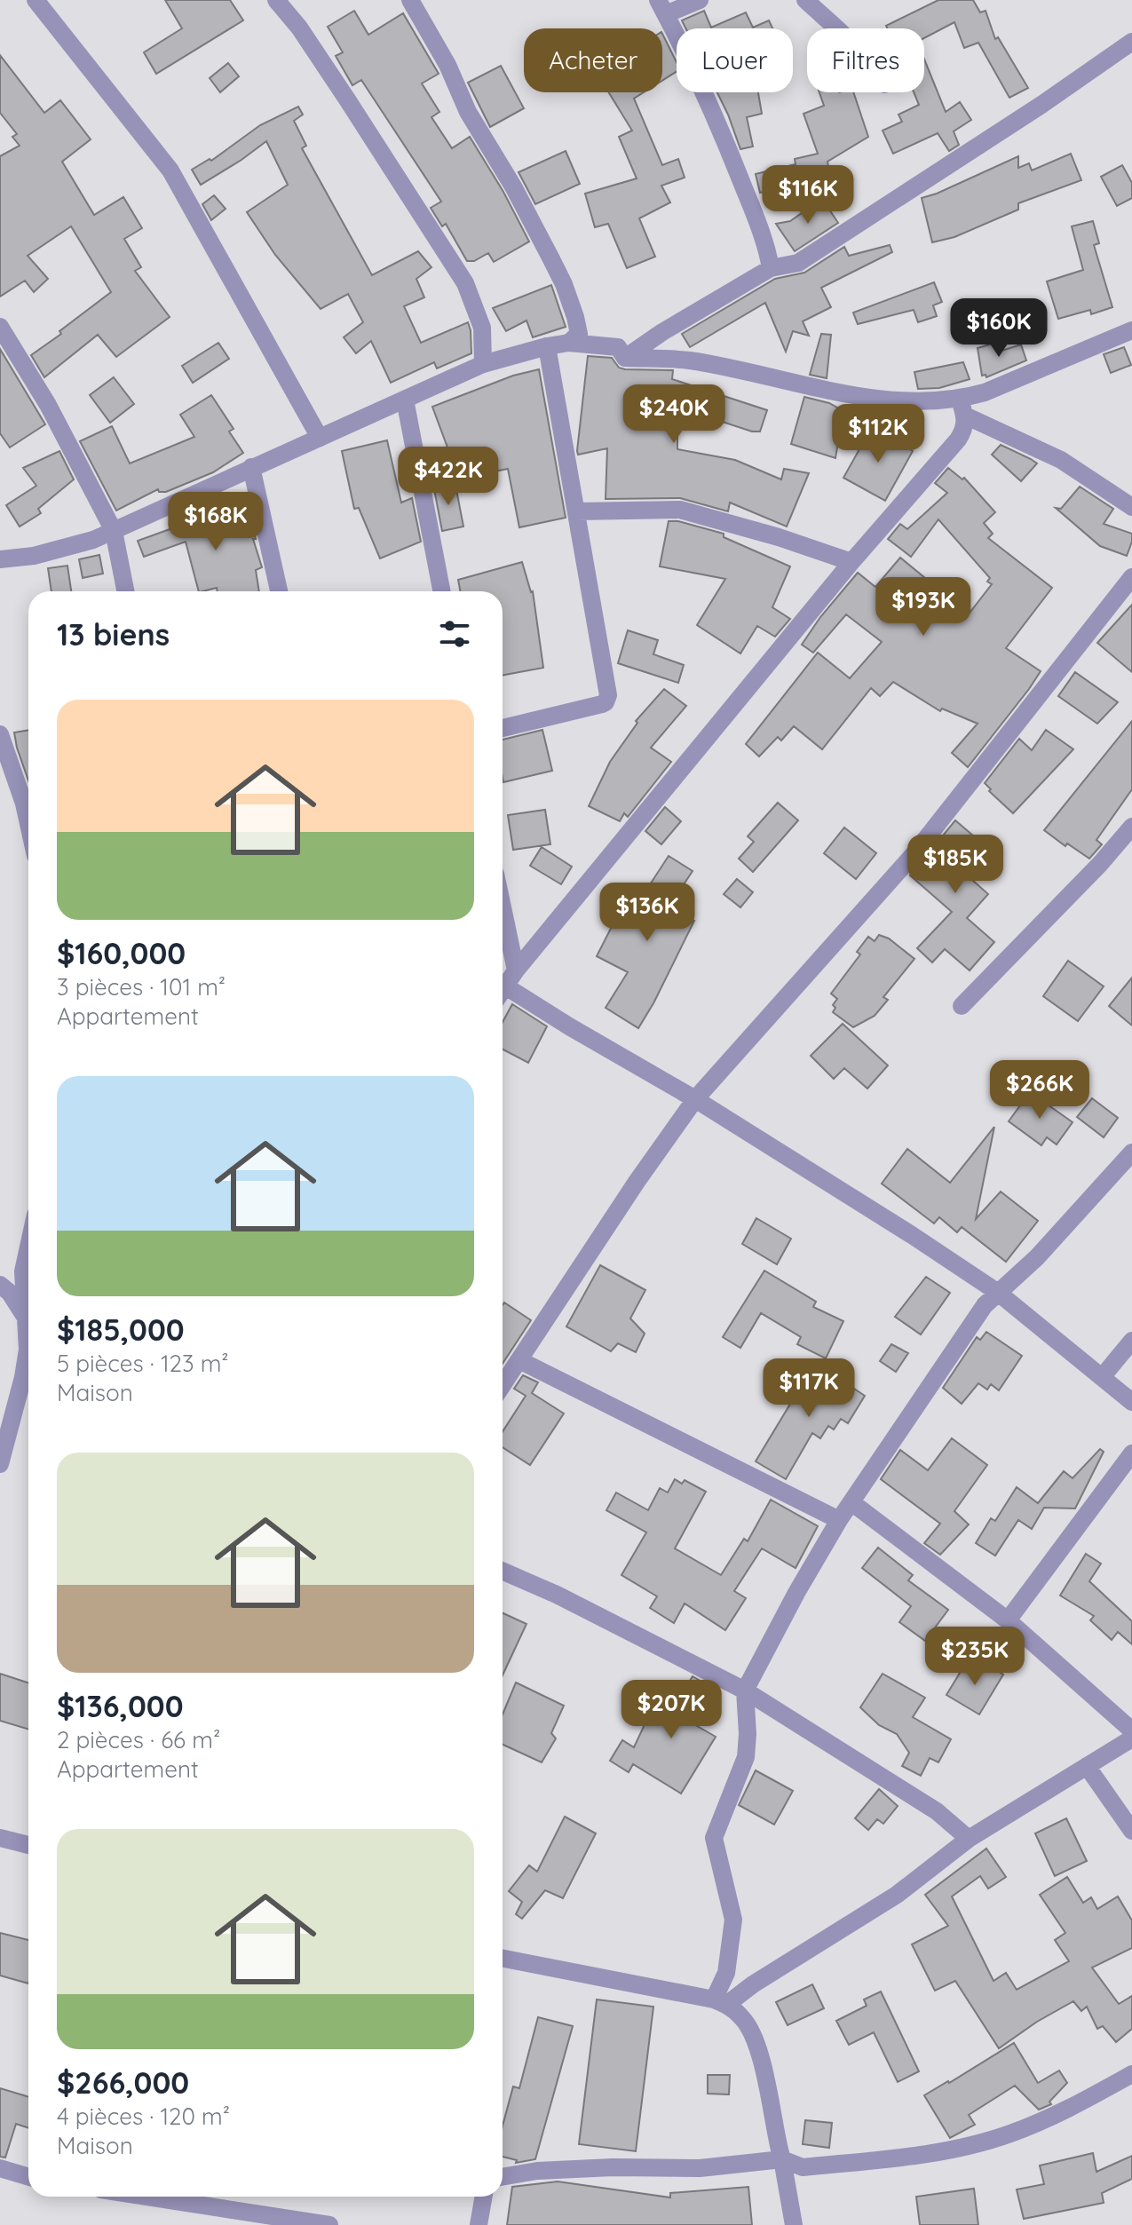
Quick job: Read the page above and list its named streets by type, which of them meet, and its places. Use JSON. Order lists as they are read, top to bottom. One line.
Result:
{"page":{"chip":["Acheter","Louer","Filtres"],"price":["$116K","$160K","$240K","$112K","$422K","$168K","$193K","$185K","$136K","$266K","$117K","$235K","$207K"],"heading":"13 biens","list":[{"name":"$160,000","note":"3 pièces · 101 m² · Appartement"},{"name":"$185,000","note":"5 pièces · 123 m² · Maison"},{"name":"$136,000","note":"2 pièces · 66 m² · Appartement"},{"name":"$266,000","note":"4 pièces · 120 m² · Maison"}]}}
